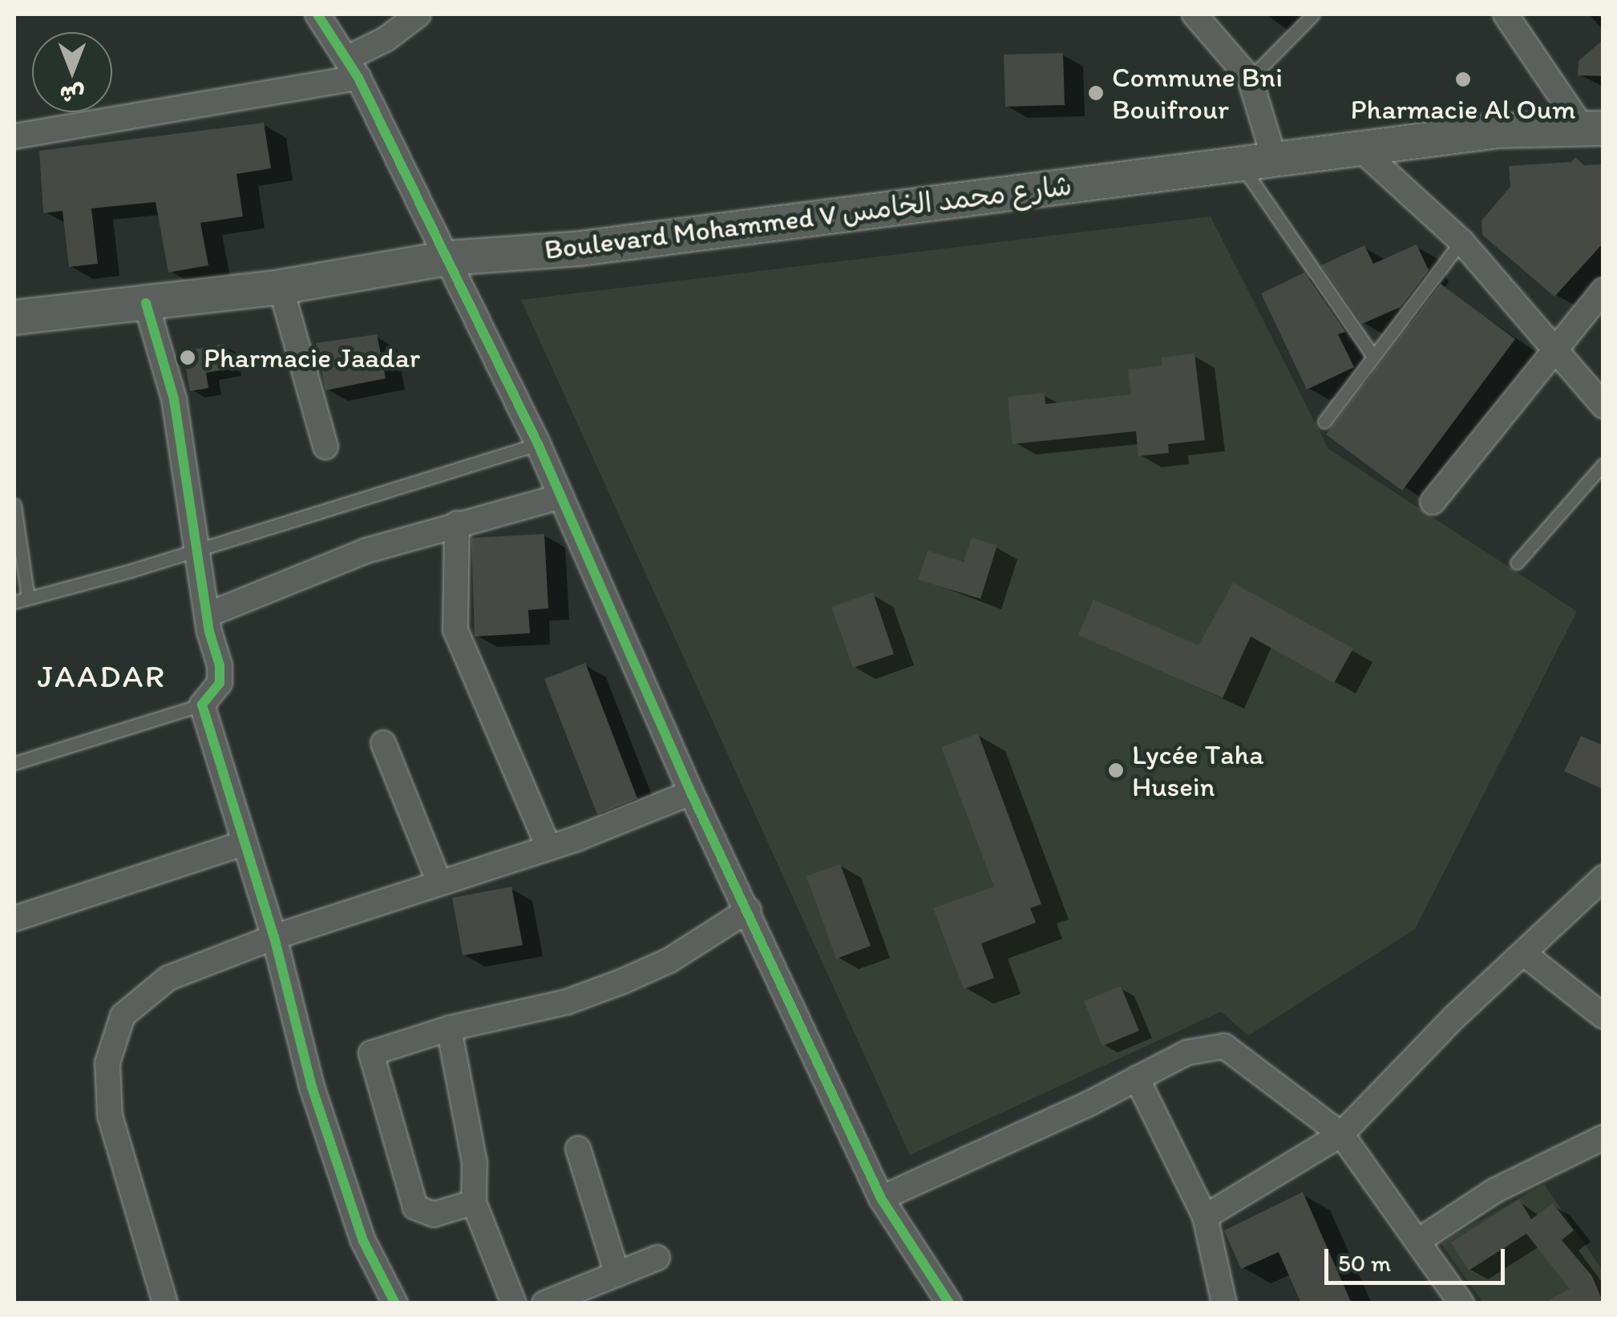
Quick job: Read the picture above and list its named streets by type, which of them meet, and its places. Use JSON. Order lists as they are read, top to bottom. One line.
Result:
{"streets":{"main road":["Boulevard Mohammed V شارع محمد الخامس"]},"districts":["JAADAR"],"places":["Pharmacie Al Oum","Commune Bni Bouifrour","Pharmacie Jaadar","Lycée Taha Husein"],"scale_bar":"50 m","north":"bottom"}
